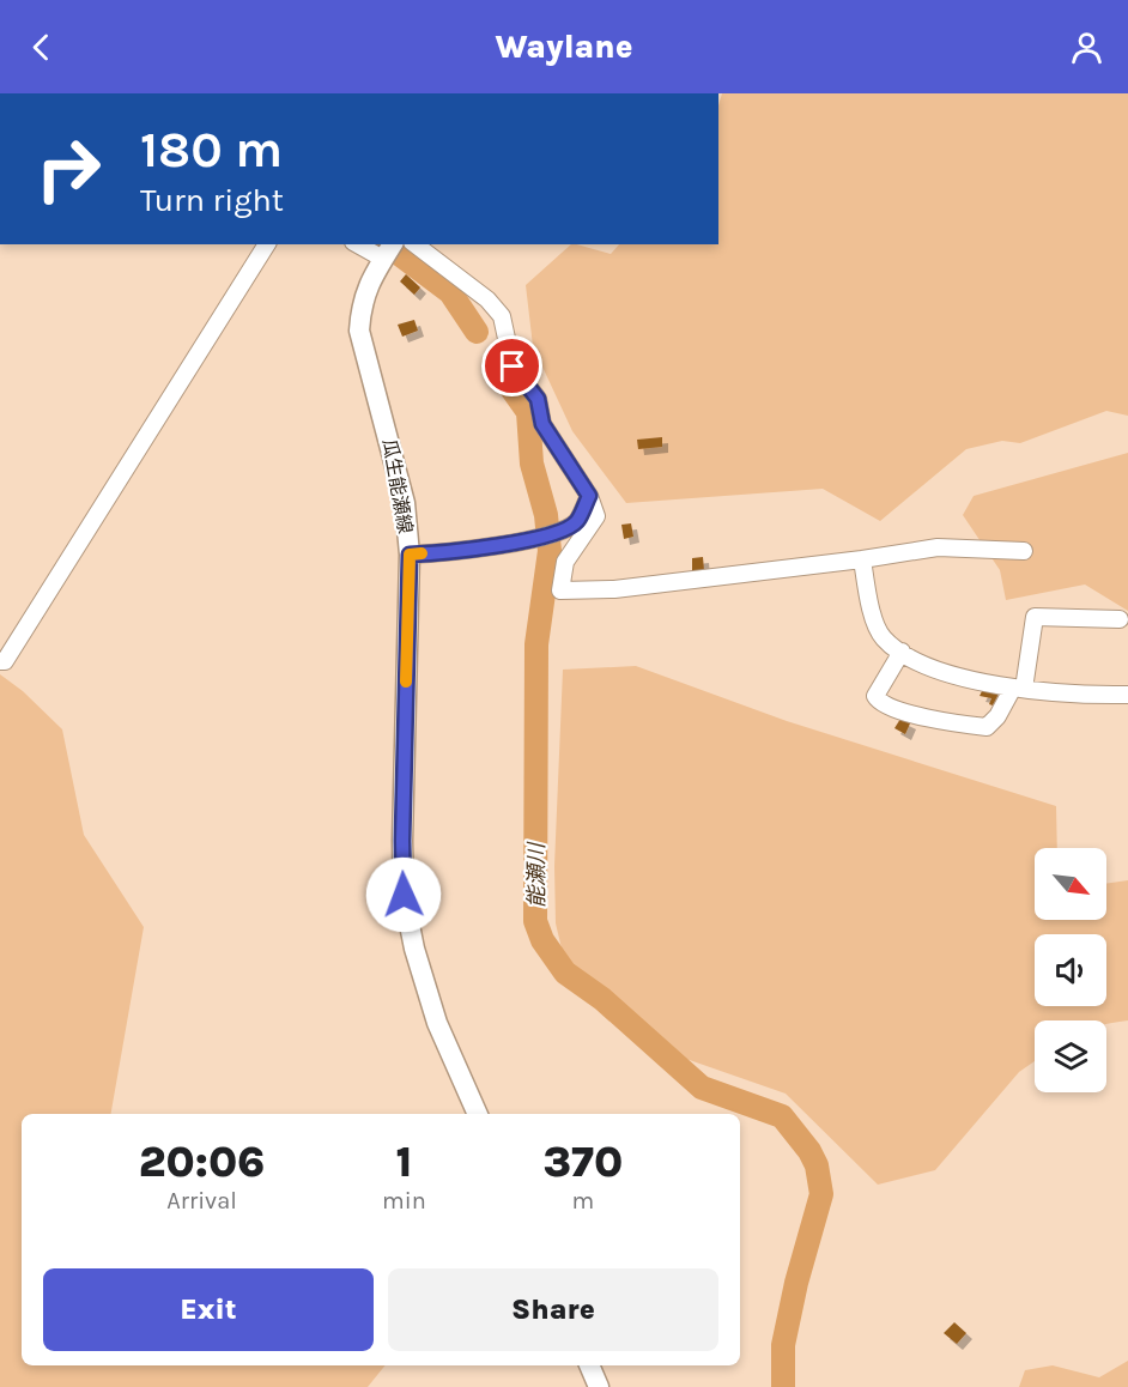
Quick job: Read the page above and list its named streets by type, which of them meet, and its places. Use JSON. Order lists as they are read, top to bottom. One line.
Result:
{"streets":{"main road":["瓜生能瀬線"]},"water":["能瀬川"],"north":"bottom right","page":{"header":"Waylane","turn":["180 m","Turn right"],"eta":["20:06","Arrival","1","min","370","m"],"buttons":["Exit","Share"]}}
